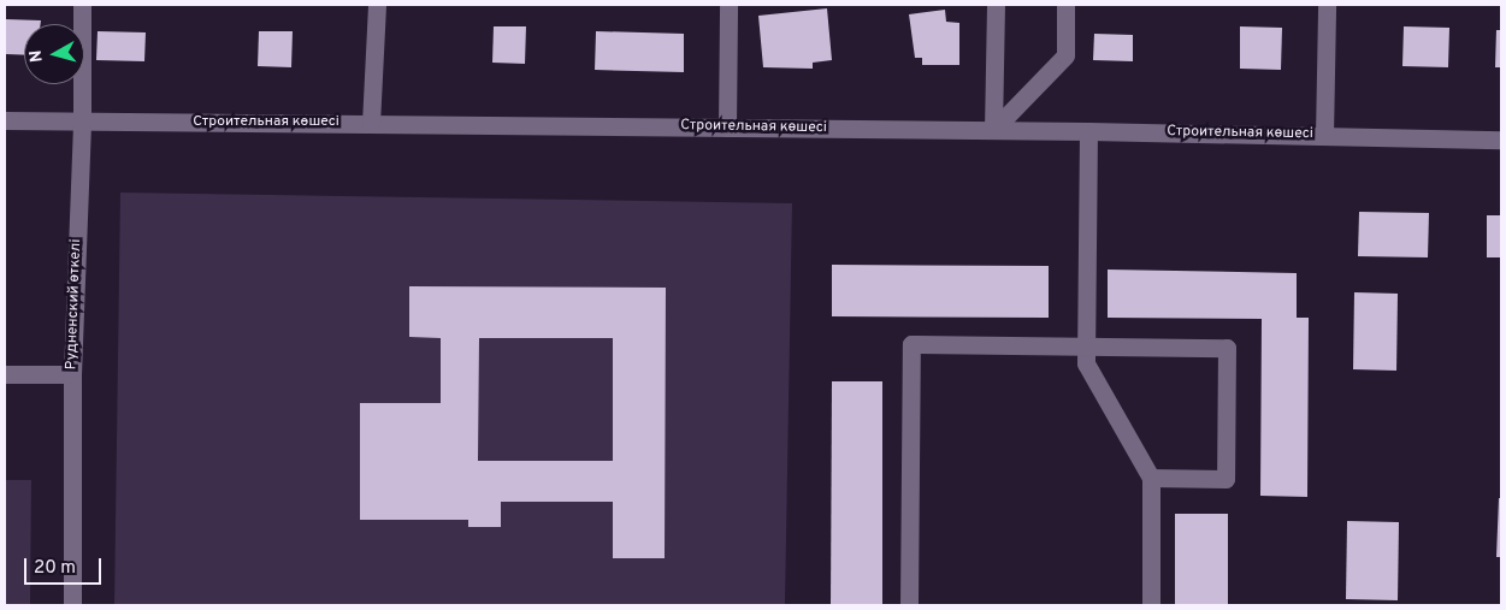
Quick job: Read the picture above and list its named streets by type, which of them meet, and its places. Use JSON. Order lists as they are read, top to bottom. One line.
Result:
{"streets":{"street":["Строительная көшесі","Рудненский өткелі"]},"crossings":[["Строительная көшесі","Рудненский өткелі"]],"scale_bar":"20 m","north":"left"}
